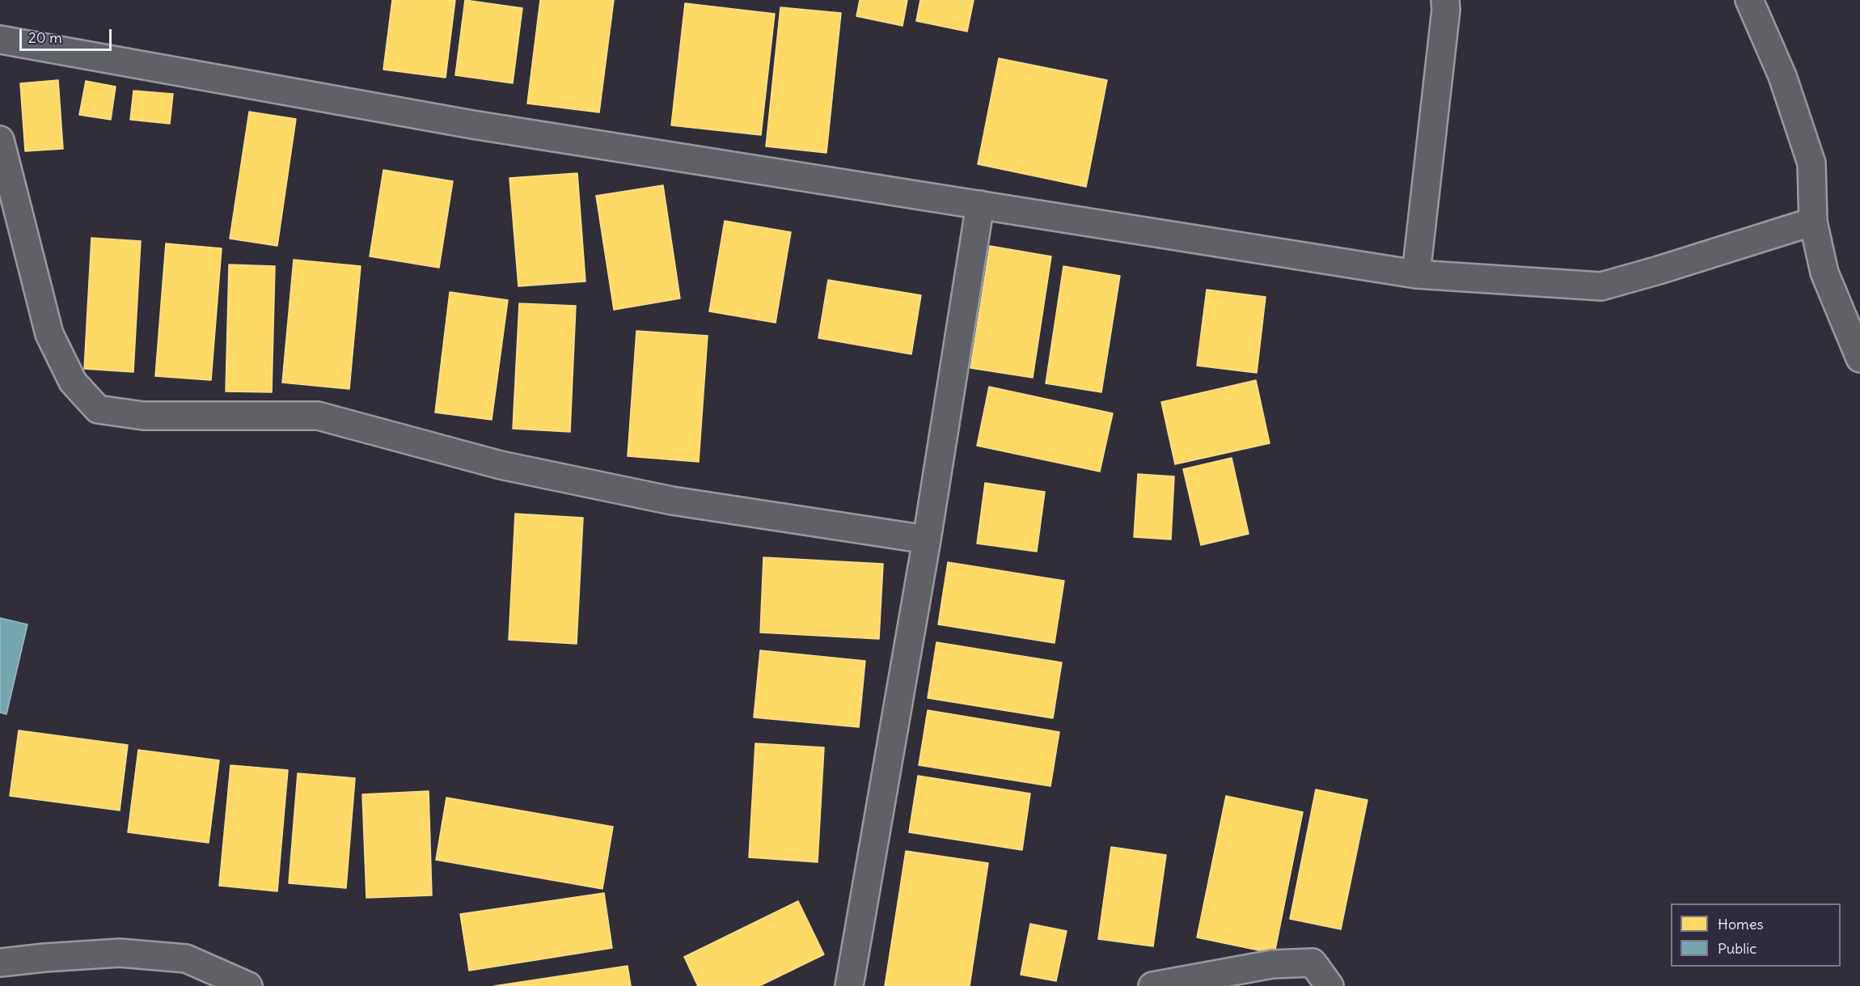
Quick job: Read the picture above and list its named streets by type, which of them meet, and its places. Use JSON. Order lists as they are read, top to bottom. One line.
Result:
{"legend":["Homes","Public"],"scale_bar":"20 m"}
